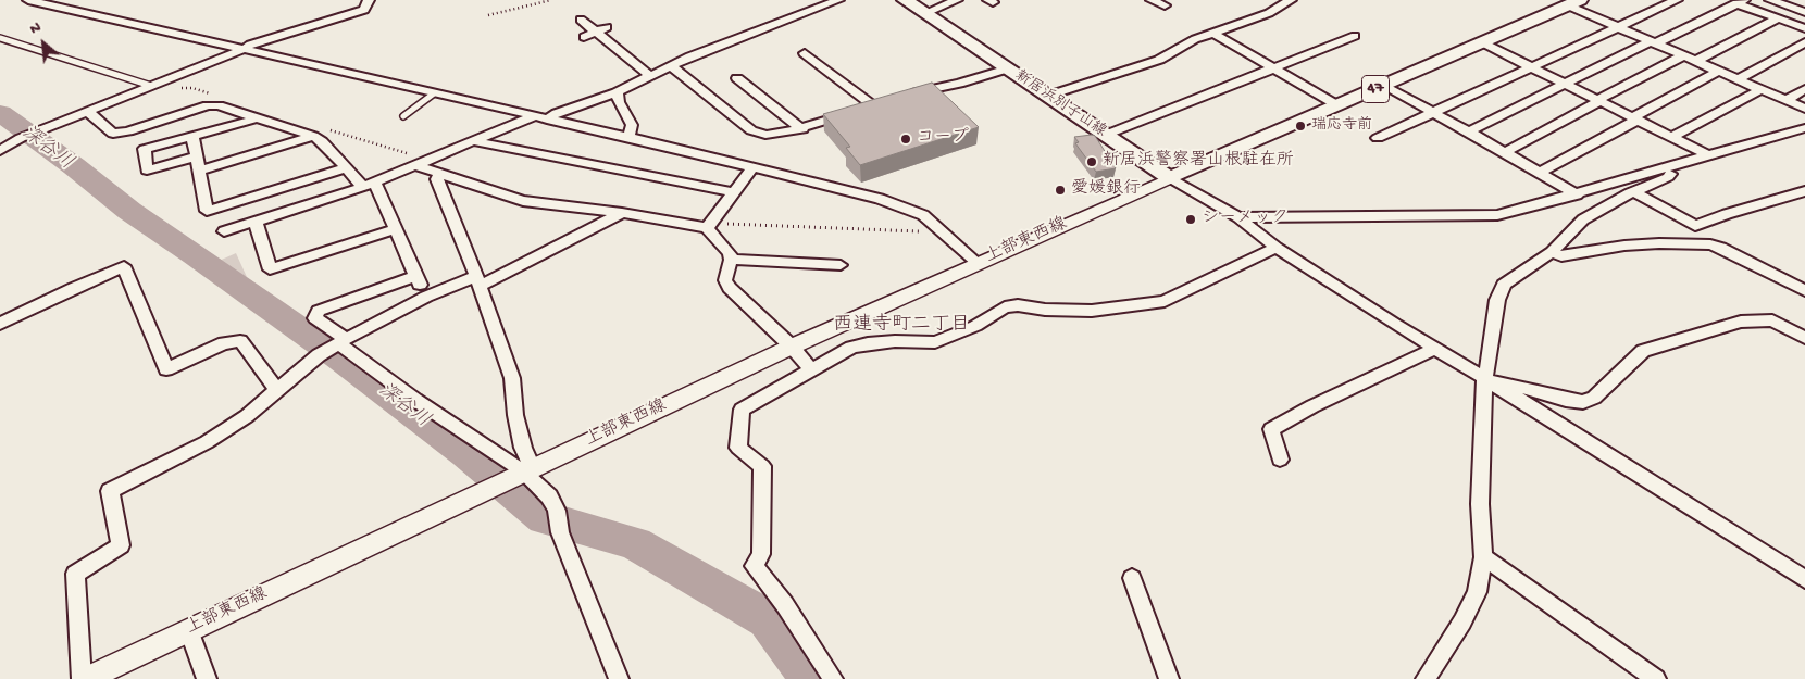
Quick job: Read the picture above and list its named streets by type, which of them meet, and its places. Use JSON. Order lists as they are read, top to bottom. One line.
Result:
{"streets":{"main road":["47","新居浜別子山線"],"street":["上部東西線"]},"crossings":[["47","新居浜別子山線"],["47","上部東西線"],["新居浜別子山線","上部東西線"]],"districts":["西連寺町二丁目"],"water":["深谷川"],"places":["瑞応寺前","コープ","新居浜警察署山根駐在所","愛媛銀行","シーメック"],"north":"top left"}
